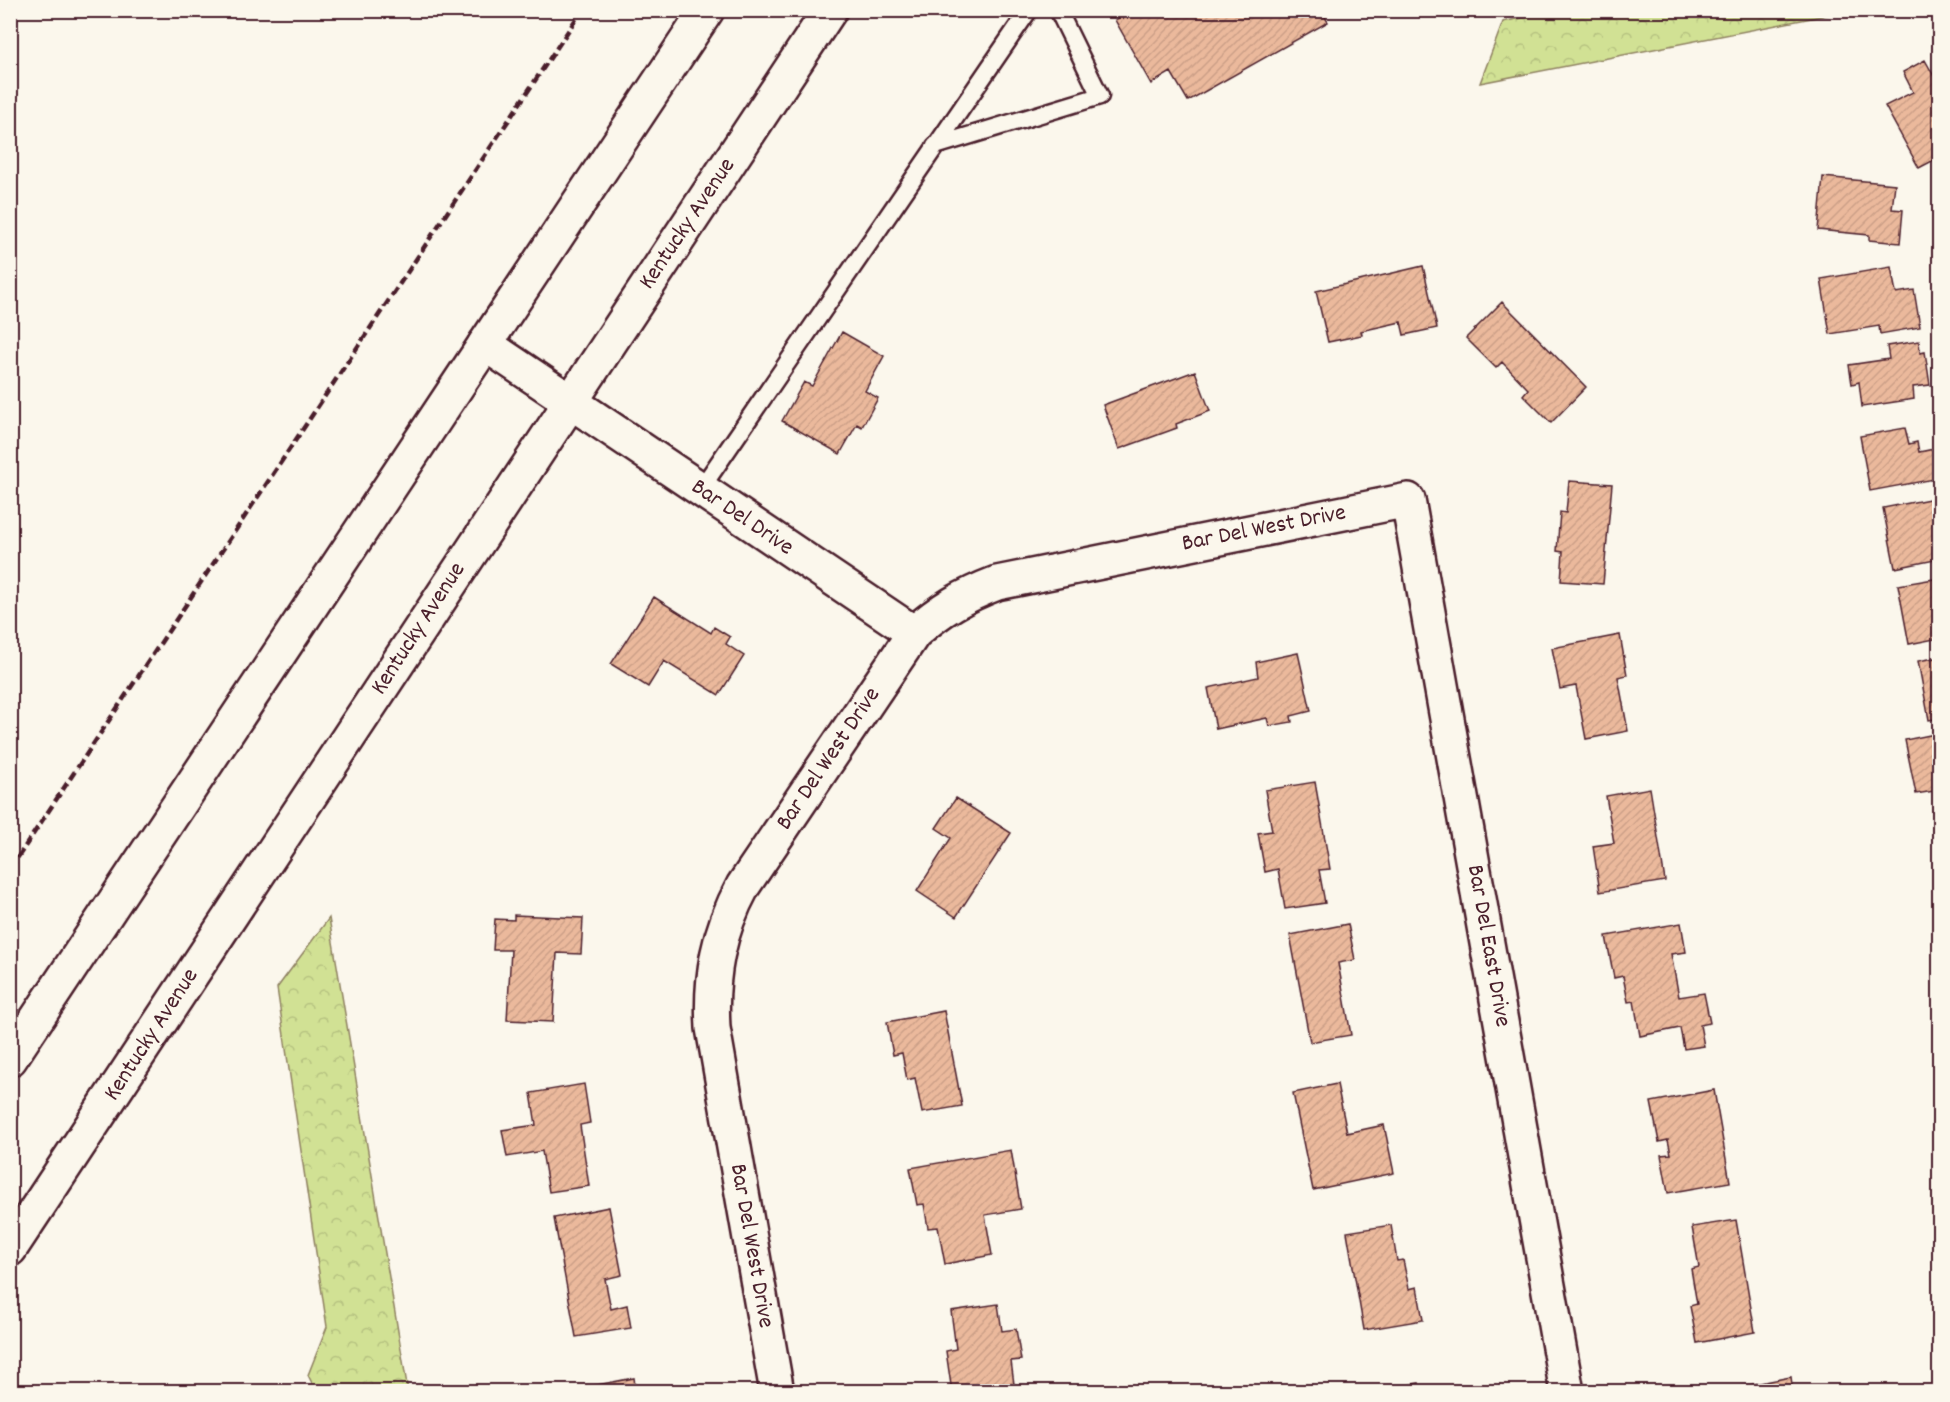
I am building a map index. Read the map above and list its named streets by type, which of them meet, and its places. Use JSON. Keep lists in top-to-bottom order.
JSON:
{
  "streets": {
    "street": [
      "Kentucky Avenue",
      "Bar Del Drive",
      "Bar Del West Drive",
      "Bar Del East Drive"
    ]
  },
  "crossings": [
    ["Kentucky Avenue", "Bar Del Drive"],
    ["Bar Del Drive", "Bar Del West Drive"],
    ["Bar Del West Drive", "Bar Del East Drive"]
  ]
}
